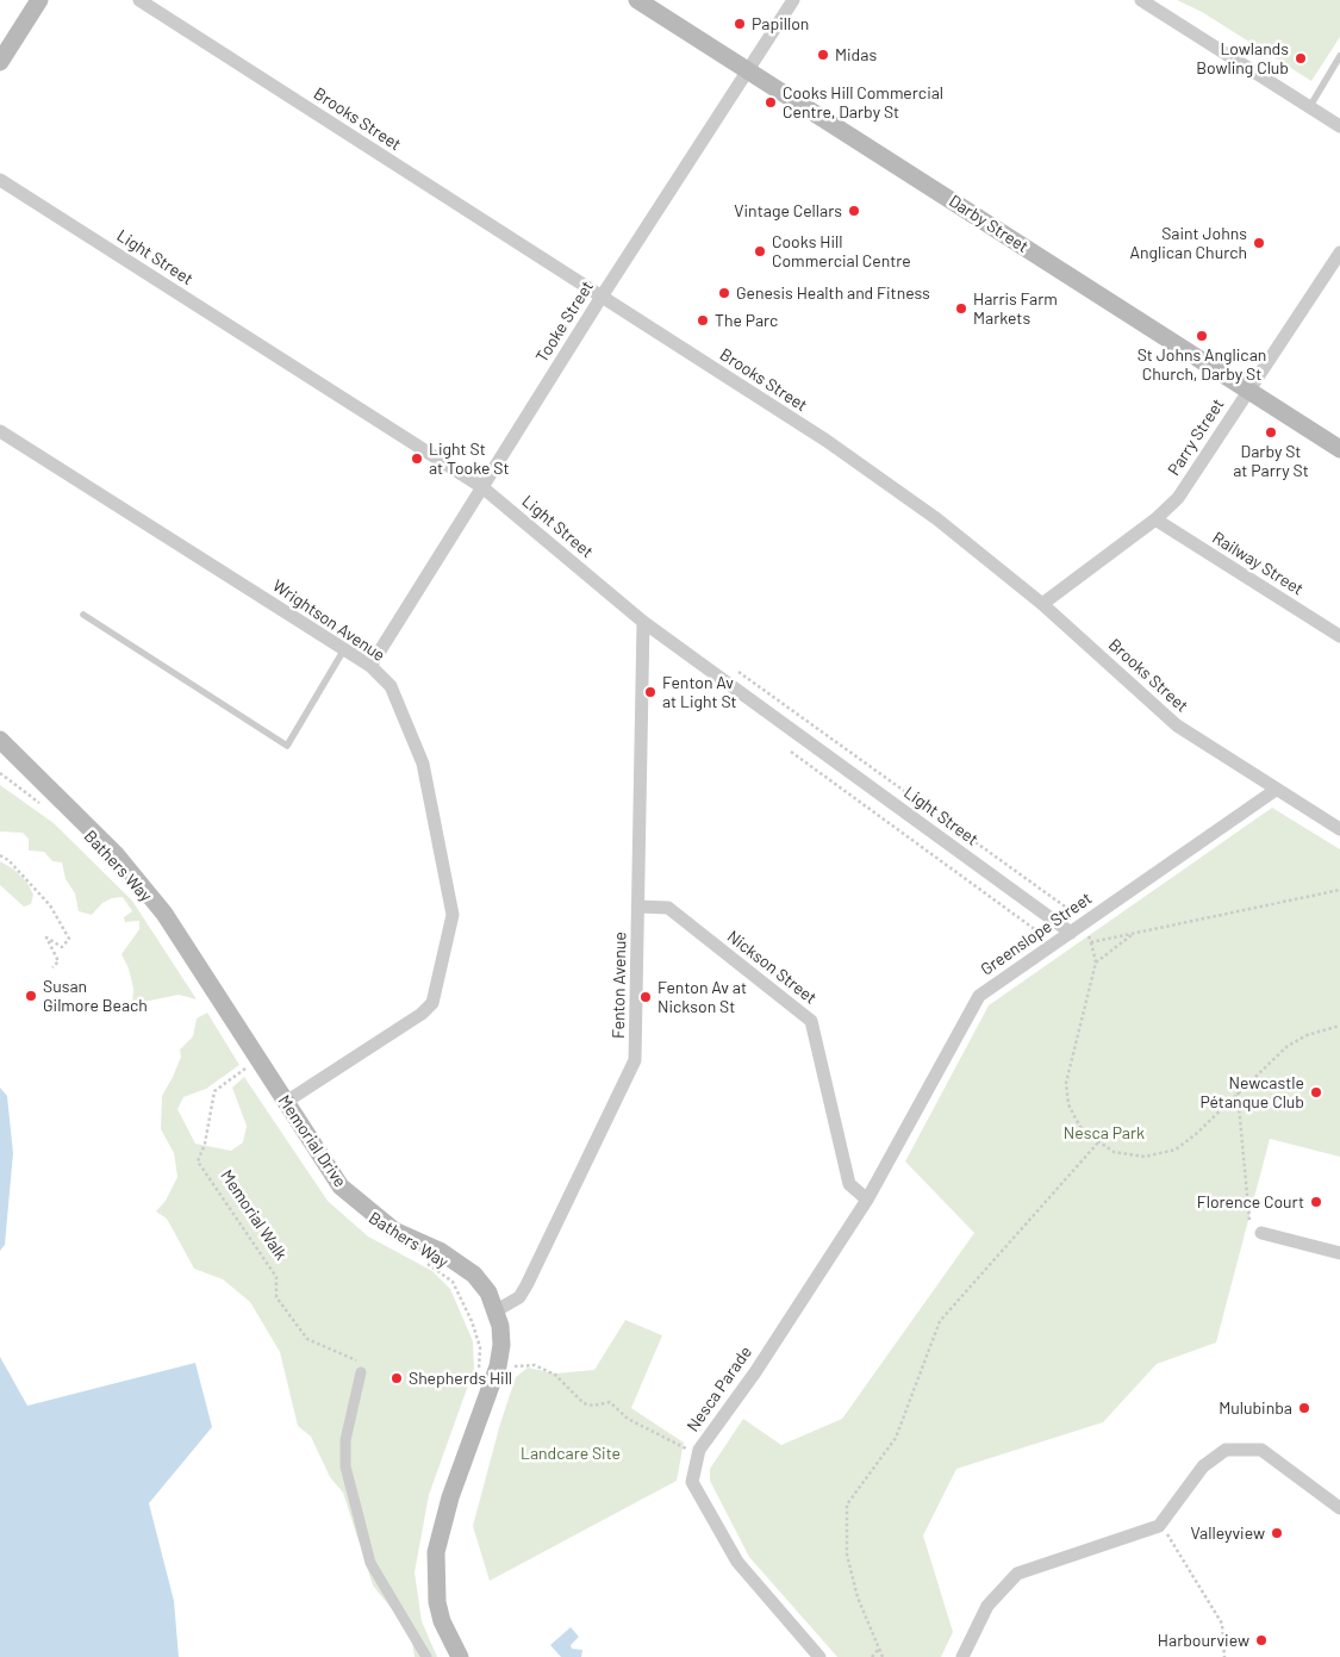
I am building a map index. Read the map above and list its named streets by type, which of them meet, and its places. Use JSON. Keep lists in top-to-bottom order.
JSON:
{
  "streets": {
    "main road": ["Darby Street", "Memorial Drive"],
    "street": [
      "Brooks Street",
      "Light Street",
      "Tooke Street",
      "Parry Street",
      "Railway Street",
      "Wrightson Avenue",
      "Greenslope Street",
      "Nickson Street",
      "Fenton Avenue",
      "Nesca Parade"
    ],
    "path": ["Bathers Way", "Memorial Walk"]
  },
  "crossings": [
    ["Brooks Street", "Tooke Street"],
    ["Brooks Street", "Parry Street"],
    ["Brooks Street", "Greenslope Street"],
    ["Darby Street", "Tooke Street"],
    ["Darby Street", "Parry Street"],
    ["Light Street", "Tooke Street"],
    ["Light Street", "Greenslope Street"],
    ["Light Street", "Fenton Avenue"],
    ["Tooke Street", "Wrightson Avenue"],
    ["Parry Street", "Railway Street"],
    ["Wrightson Avenue", "Memorial Drive"],
    ["Greenslope Street", "Nickson Street"],
    ["Greenslope Street", "Nesca Parade"],
    ["Nickson Street", "Fenton Avenue"],
    ["Nickson Street", "Nesca Parade"],
    ["Fenton Avenue", "Memorial Drive"]
  ],
  "parks": ["Nesca Park", "Landcare Site"],
  "places": [
    "Papillon",
    "Midas",
    "Lowlands Bowling Club",
    "Cooks Hill Commercial Centre, Darby St",
    "Vintage Cellars",
    "Saint Johns Anglican Church",
    "Cooks Hill Commercial Centre",
    "Genesis Health and Fitness",
    "Harris Farm Markets",
    "The Parc",
    "St Johns Anglican Church, Darby St",
    "Darby St at Parry St",
    "Light St at Tooke St",
    "Fenton Av at Light St",
    "Susan Gilmore Beach",
    "Fenton Av at Nickson St",
    "Newcastle Pétanque Club",
    "Florence Court",
    "Shepherds Hill",
    "Mulubinba",
    "Valleyview",
    "Harbourview"
  ]
}
